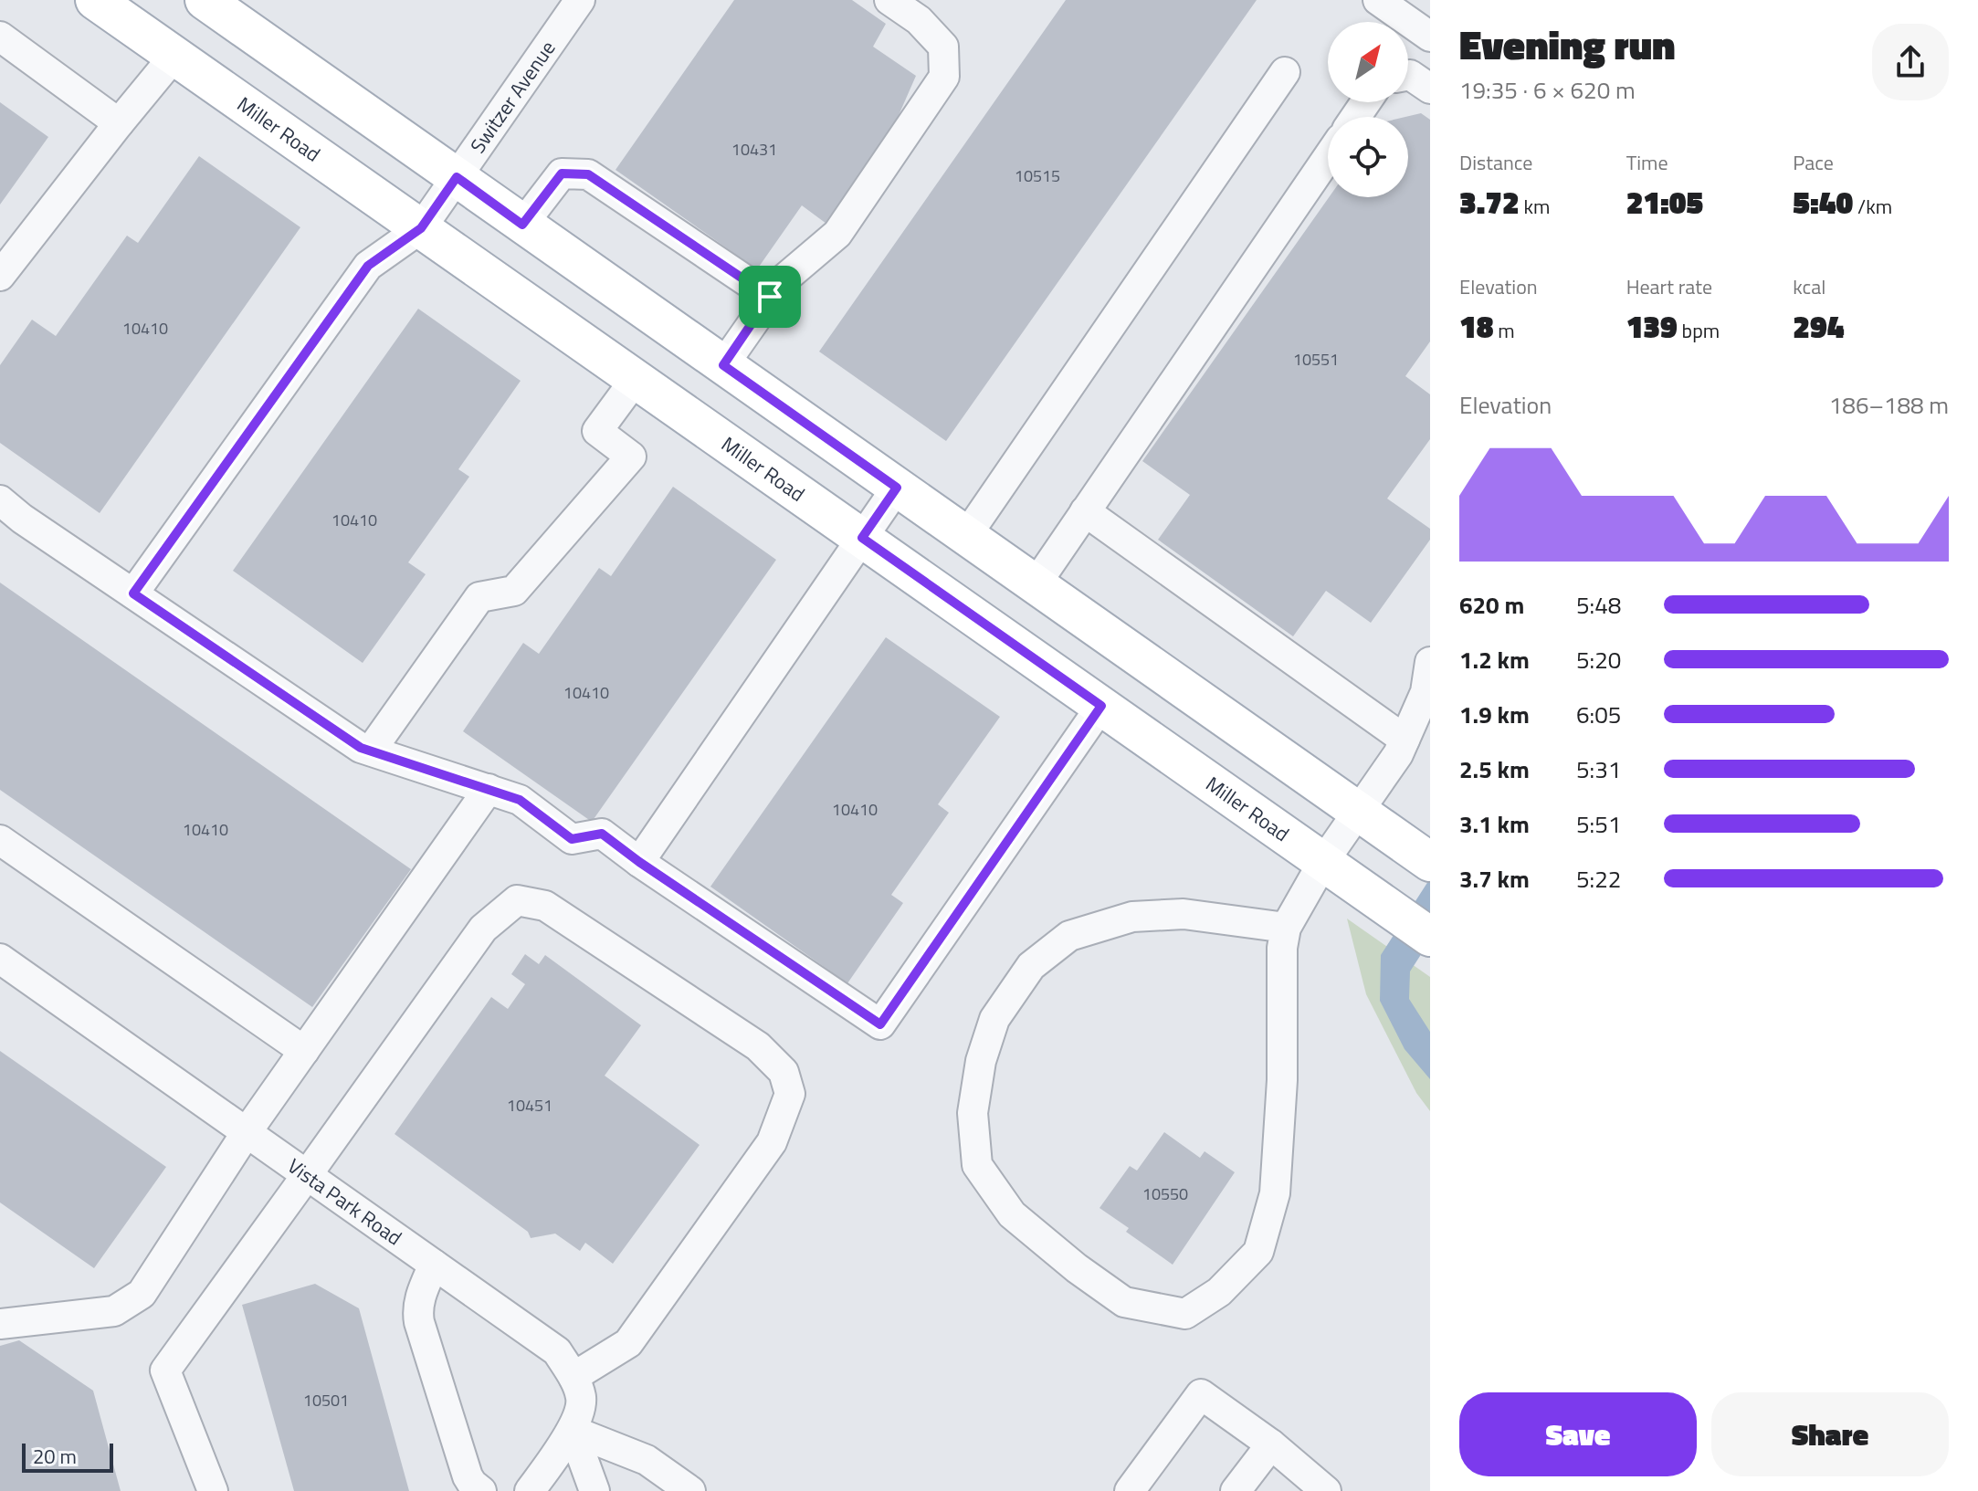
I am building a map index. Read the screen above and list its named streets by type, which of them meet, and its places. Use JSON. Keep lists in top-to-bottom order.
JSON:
{
  "streets": {
    "main road": ["Miller Road"],
    "street": ["Switzer Avenue", "Vista Park Road"]
  },
  "crossings": [
    ["Switzer Avenue", "Miller Road"]
  ],
  "house_numbers": [
    "10431",
    "10515",
    "10410",
    "10551",
    "10410",
    "10410",
    "10410",
    "10410",
    "10451",
    "10550",
    "10501"
  ],
  "scale_bar": "20 m",
  "north": "top right",
  "page": {
    "heading": ["Evening run", "19:35 · 6 × 620 m"],
    "stats": [
      ["Distance", "3.72 km"],
      ["Time", "21:05"],
      ["Pace", "5:40 /km"],
      ["Elevation", "18 m"],
      ["Heart rate", "139 bpm"],
      ["kcal", "294"]
    ],
    "chart": ["Elevation", "186–188 m"],
    "list": [
      {
        "name": "620 m",
        "note": "5:48"
      },
      {
        "name": "1.2 km",
        "note": "5:20"
      },
      {
        "name": "1.9 km",
        "note": "6:05"
      },
      {
        "name": "2.5 km",
        "note": "5:31"
      },
      {
        "name": "3.1 km",
        "note": "5:51"
      },
      {
        "name": "3.7 km",
        "note": "5:22"
      }
    ],
    "buttons": ["Save", "Share"],
    "scale": "20 m"
  }
}
